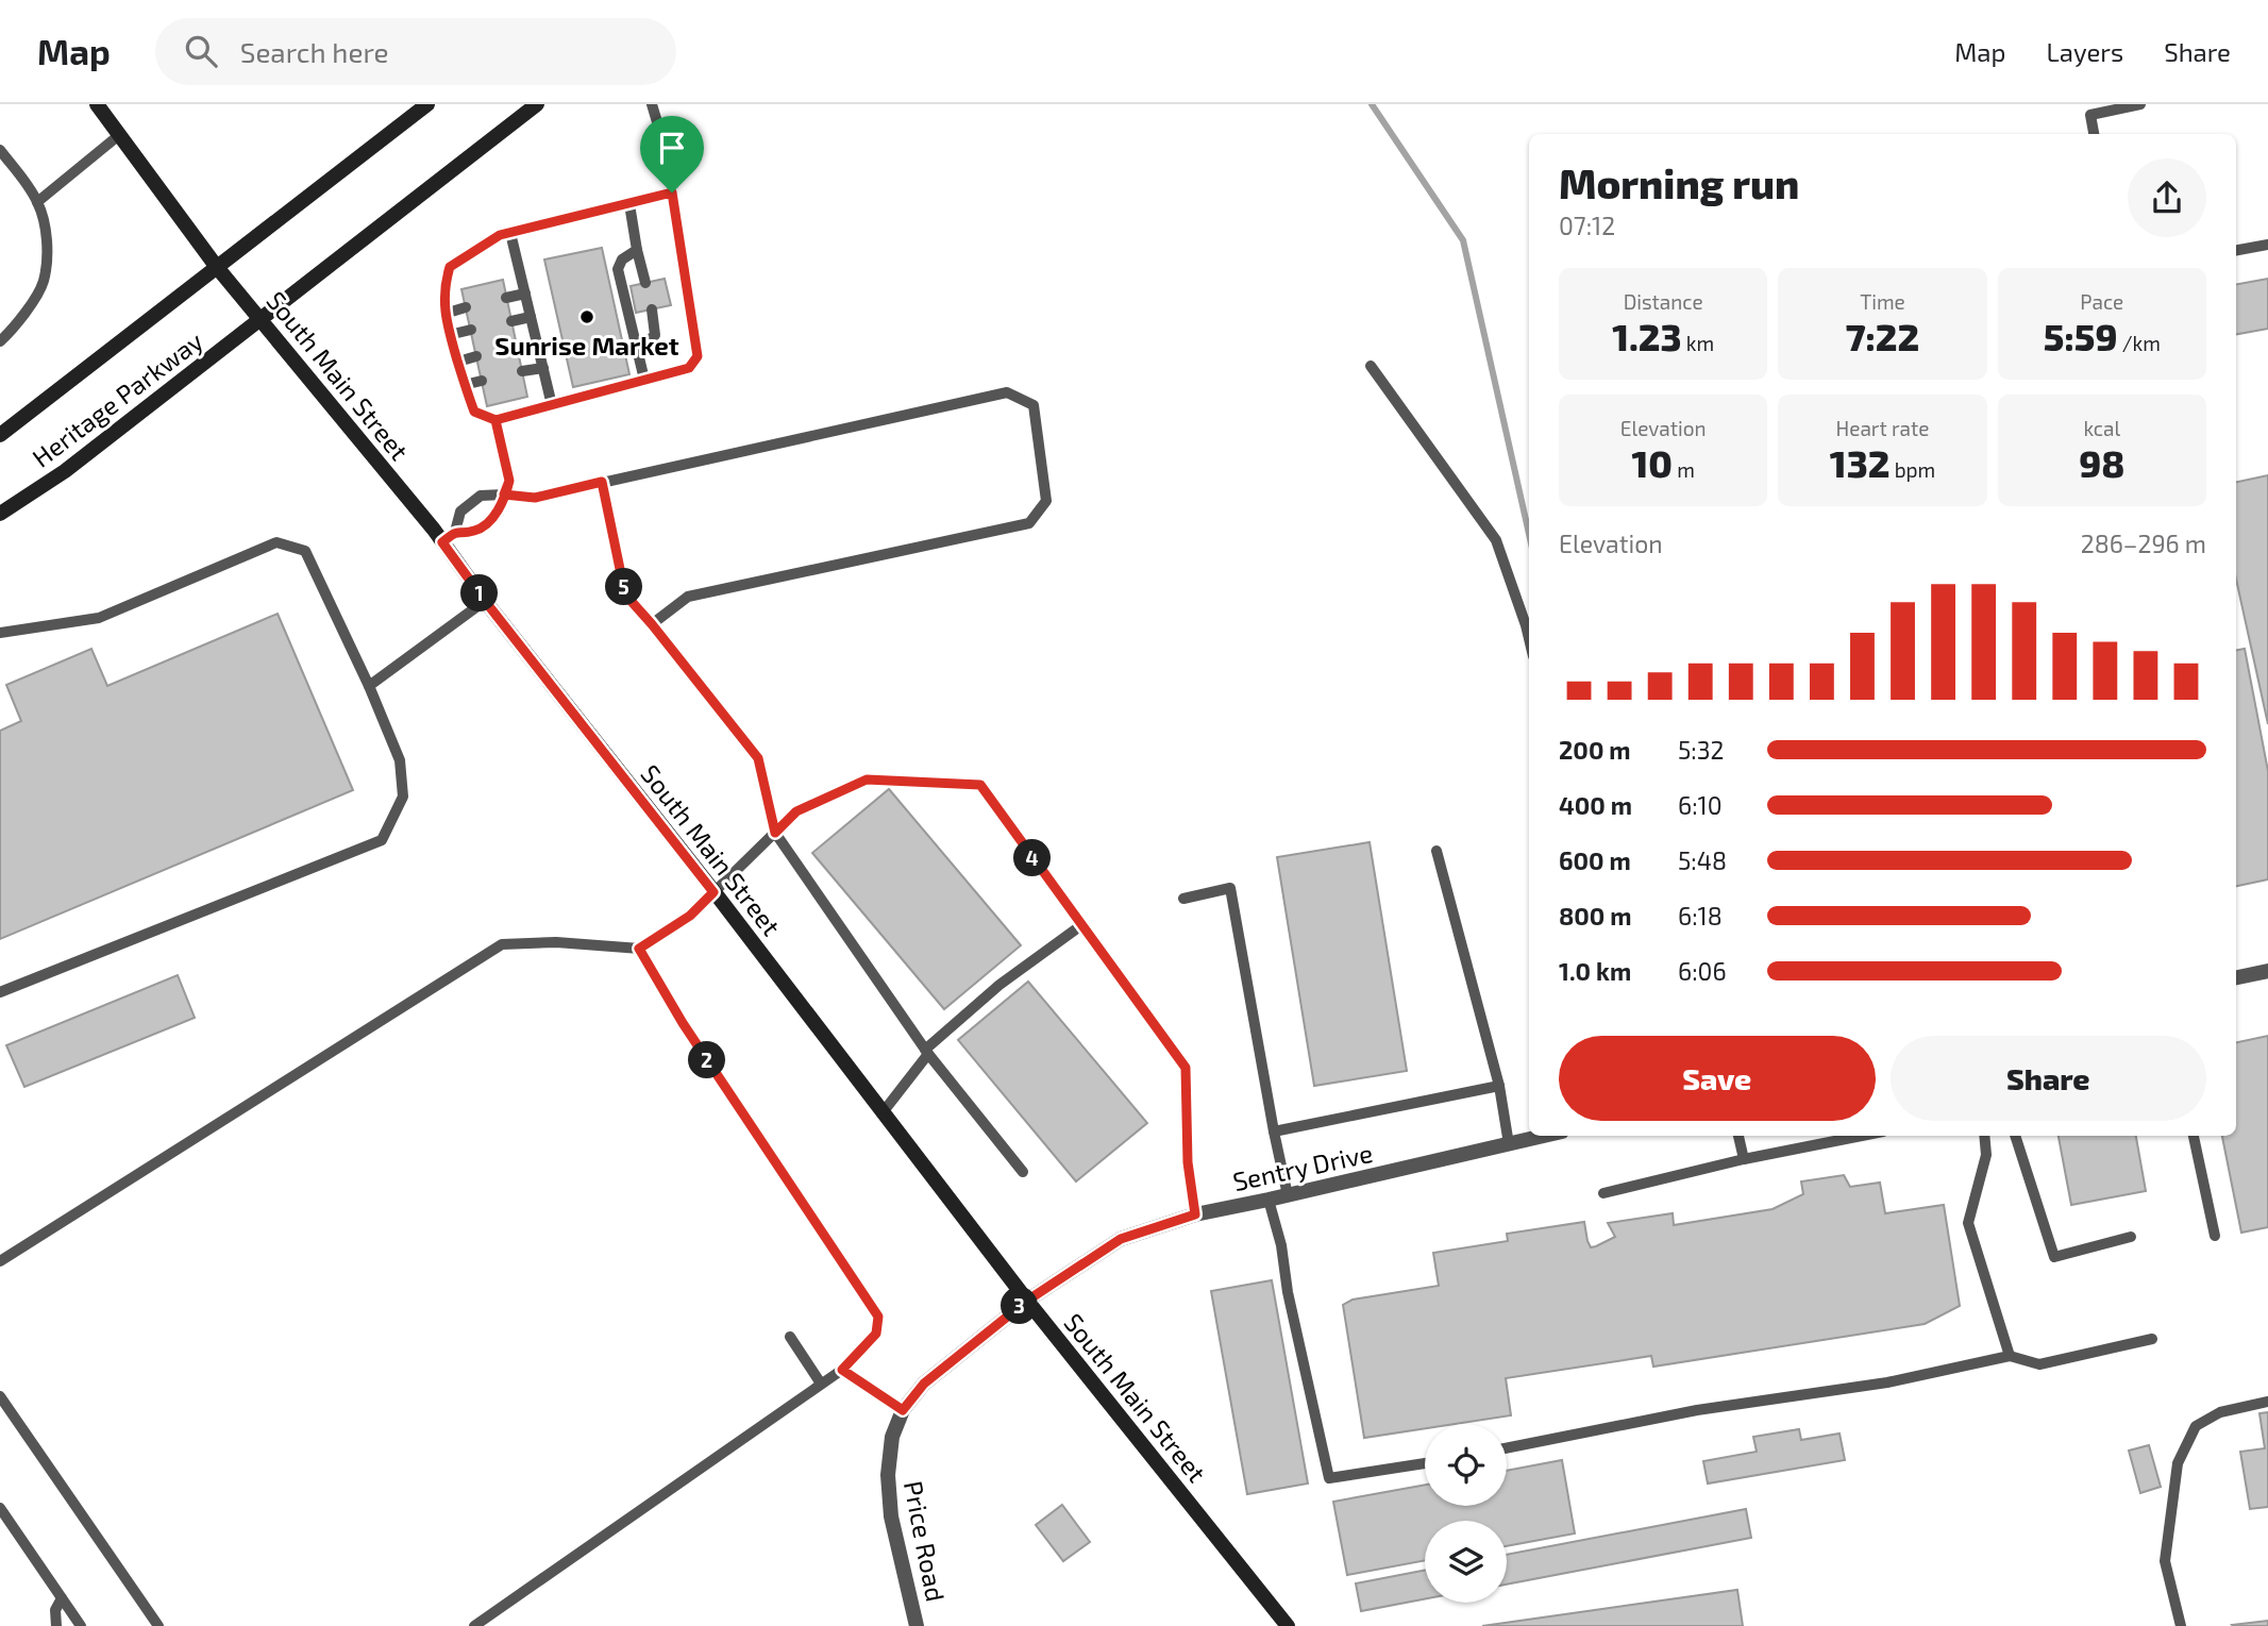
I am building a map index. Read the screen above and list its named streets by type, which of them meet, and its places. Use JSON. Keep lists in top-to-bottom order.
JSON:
{
  "streets": {
    "main road": ["South Main Street", "Heritage Parkway"],
    "street": ["Sentry Drive", "Price Road"]
  },
  "crossings": [
    ["South Main Street", "Heritage Parkway"],
    ["South Main Street", "Sentry Drive"],
    ["South Main Street", "Price Road"],
    ["Sentry Drive", "Price Road"]
  ],
  "places": ["Sunrise Market"],
  "page": {
    "header": "Map",
    "search": "Search here",
    "nav": ["Map", "Layers", "Share"],
    "heading": ["Morning run", "07:12"],
    "stats": [
      ["Distance", "1.23 km"],
      ["Time", "7:22"],
      ["Pace", "5:59 /km"],
      ["Elevation", "10 m"],
      ["Heart rate", "132 bpm"],
      ["kcal", "98"]
    ],
    "chart": ["Elevation", "286–296 m"],
    "pins": [
      "5",
      "1",
      "4",
      "2",
      "3"
    ],
    "list": [
      {
        "name": "200 m",
        "note": "5:32"
      },
      {
        "name": "400 m",
        "note": "6:10"
      },
      {
        "name": "600 m",
        "note": "5:48"
      },
      {
        "name": "800 m",
        "note": "6:18"
      },
      {
        "name": "1.0 km",
        "note": "6:06"
      }
    ],
    "buttons": ["Save", "Share"]
  }
}
